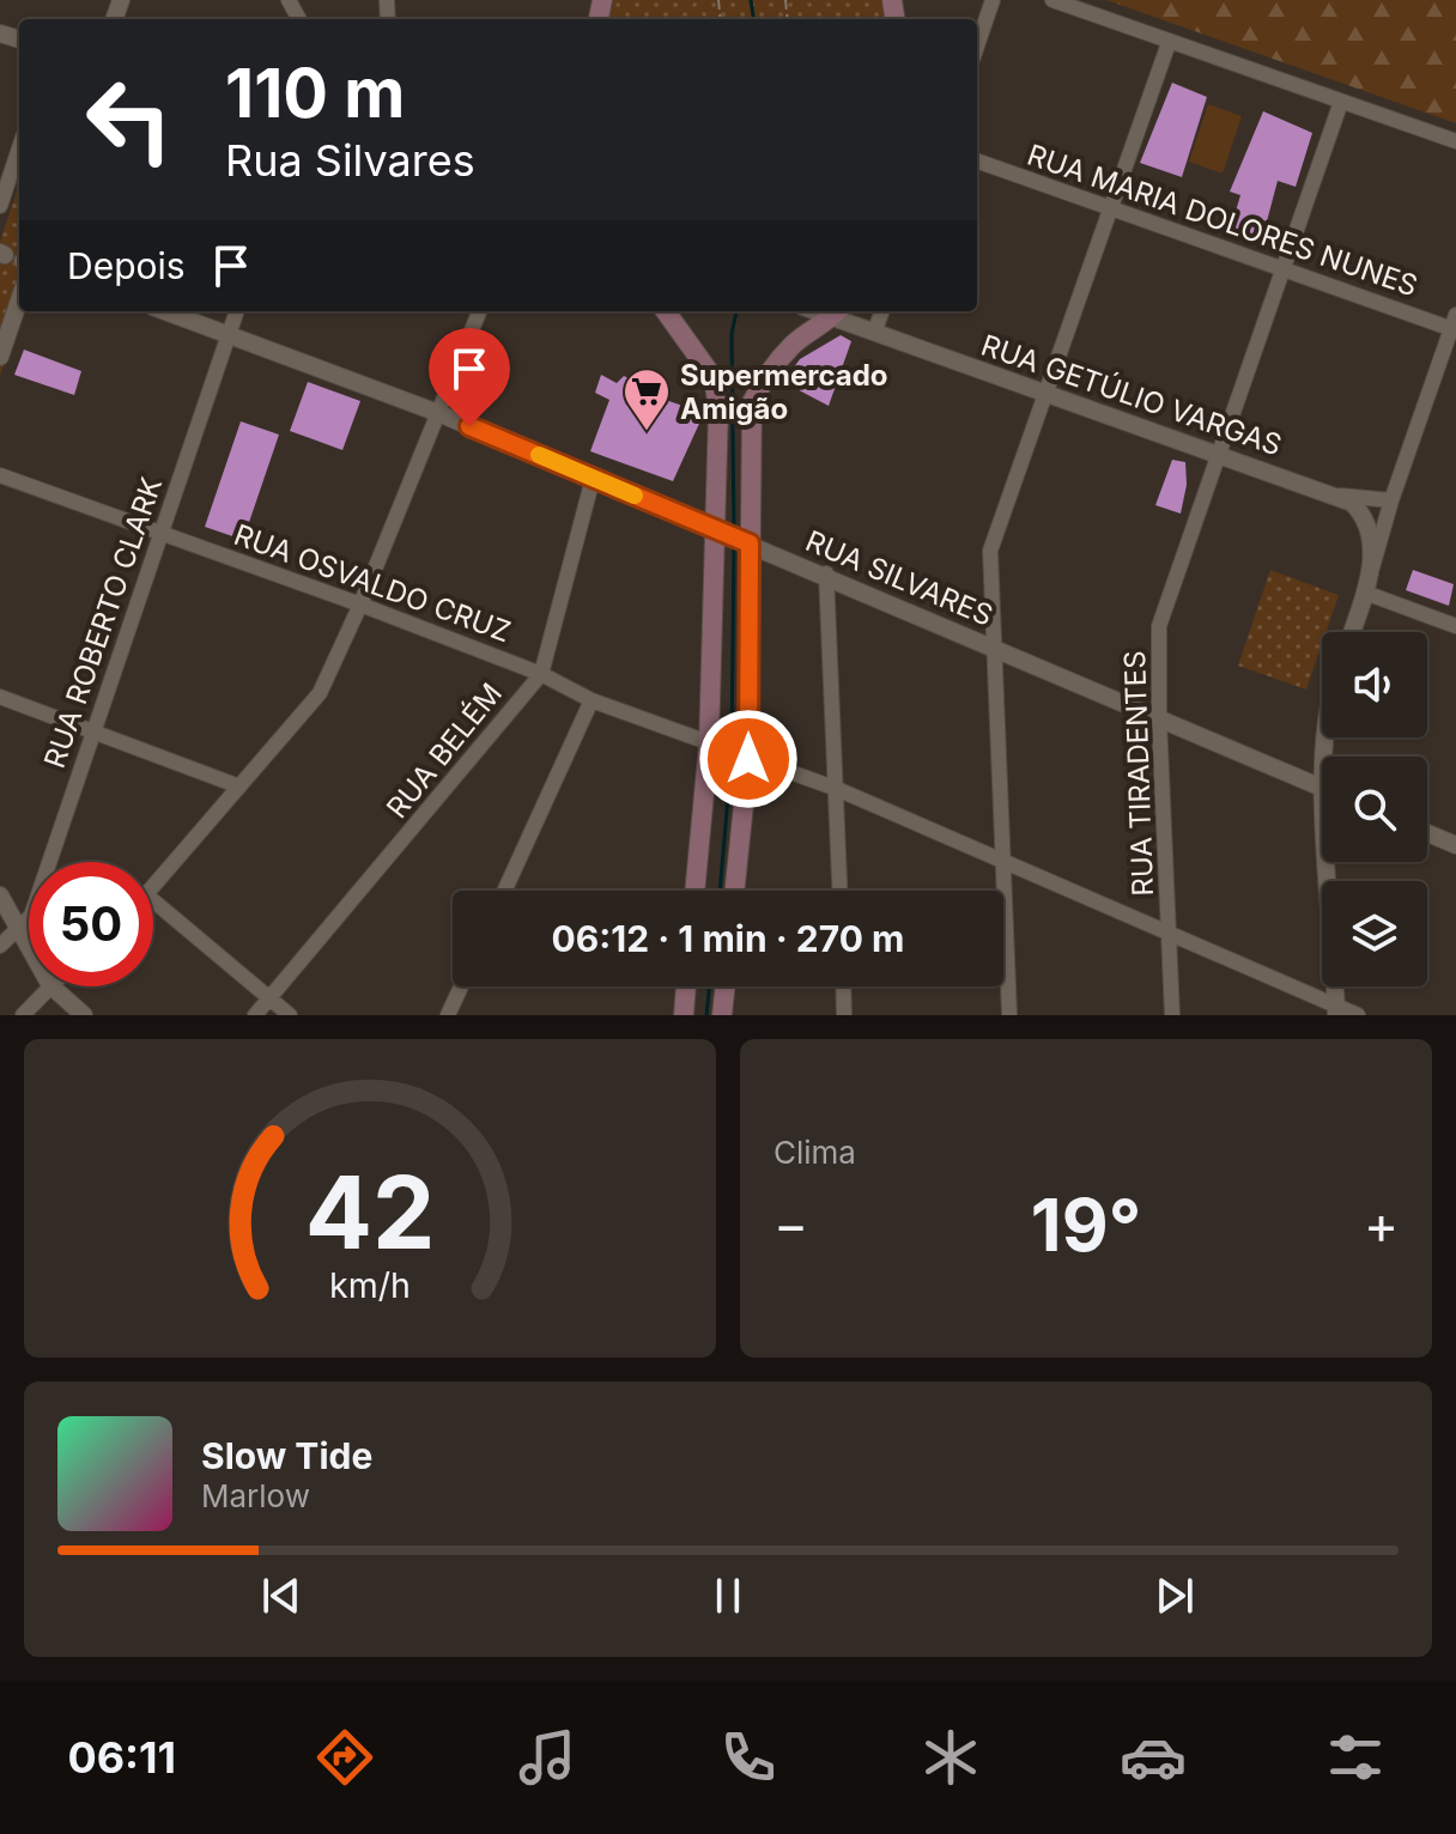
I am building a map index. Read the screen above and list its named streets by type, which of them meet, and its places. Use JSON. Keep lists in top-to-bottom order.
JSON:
{
  "streets": {
    "street": [
      "RUA MARIA DOLORES NUNES",
      "RUA GETÚLIO VARGAS",
      "RUA SILVARES",
      "RUA OSVALDO CRUZ",
      "RUA ROBERTO CLARK",
      "RUA BELÉM",
      "RUA TIRADENTES"
    ]
  },
  "crossings": [
    ["RUA MARIA DOLORES NUNES", "RUA TIRADENTES"],
    ["RUA GETÚLIO VARGAS", "RUA TIRADENTES"],
    ["RUA SILVARES", "RUA ROBERTO CLARK"],
    ["RUA SILVARES", "RUA BELÉM"],
    ["RUA SILVARES", "RUA TIRADENTES"],
    ["RUA OSVALDO CRUZ", "RUA ROBERTO CLARK"],
    ["RUA OSVALDO CRUZ", "RUA BELÉM"],
    ["RUA OSVALDO CRUZ", "RUA TIRADENTES"]
  ],
  "places": {
    "supermarket": ["Supermercado Amigão"]
  },
  "page": {
    "turn": ["110 m", "Rua Silvares"],
    "then": "Depois",
    "limit": "50",
    "trip": "06:12 · 1 min · 270 m",
    "tile": "Clima",
    "heat": ["−", "19°", "+"],
    "song": ["Slow Tide", "Marlow"],
    "tabs": "06:11",
    "gauge": ["42", "km/h"]
  }
}
